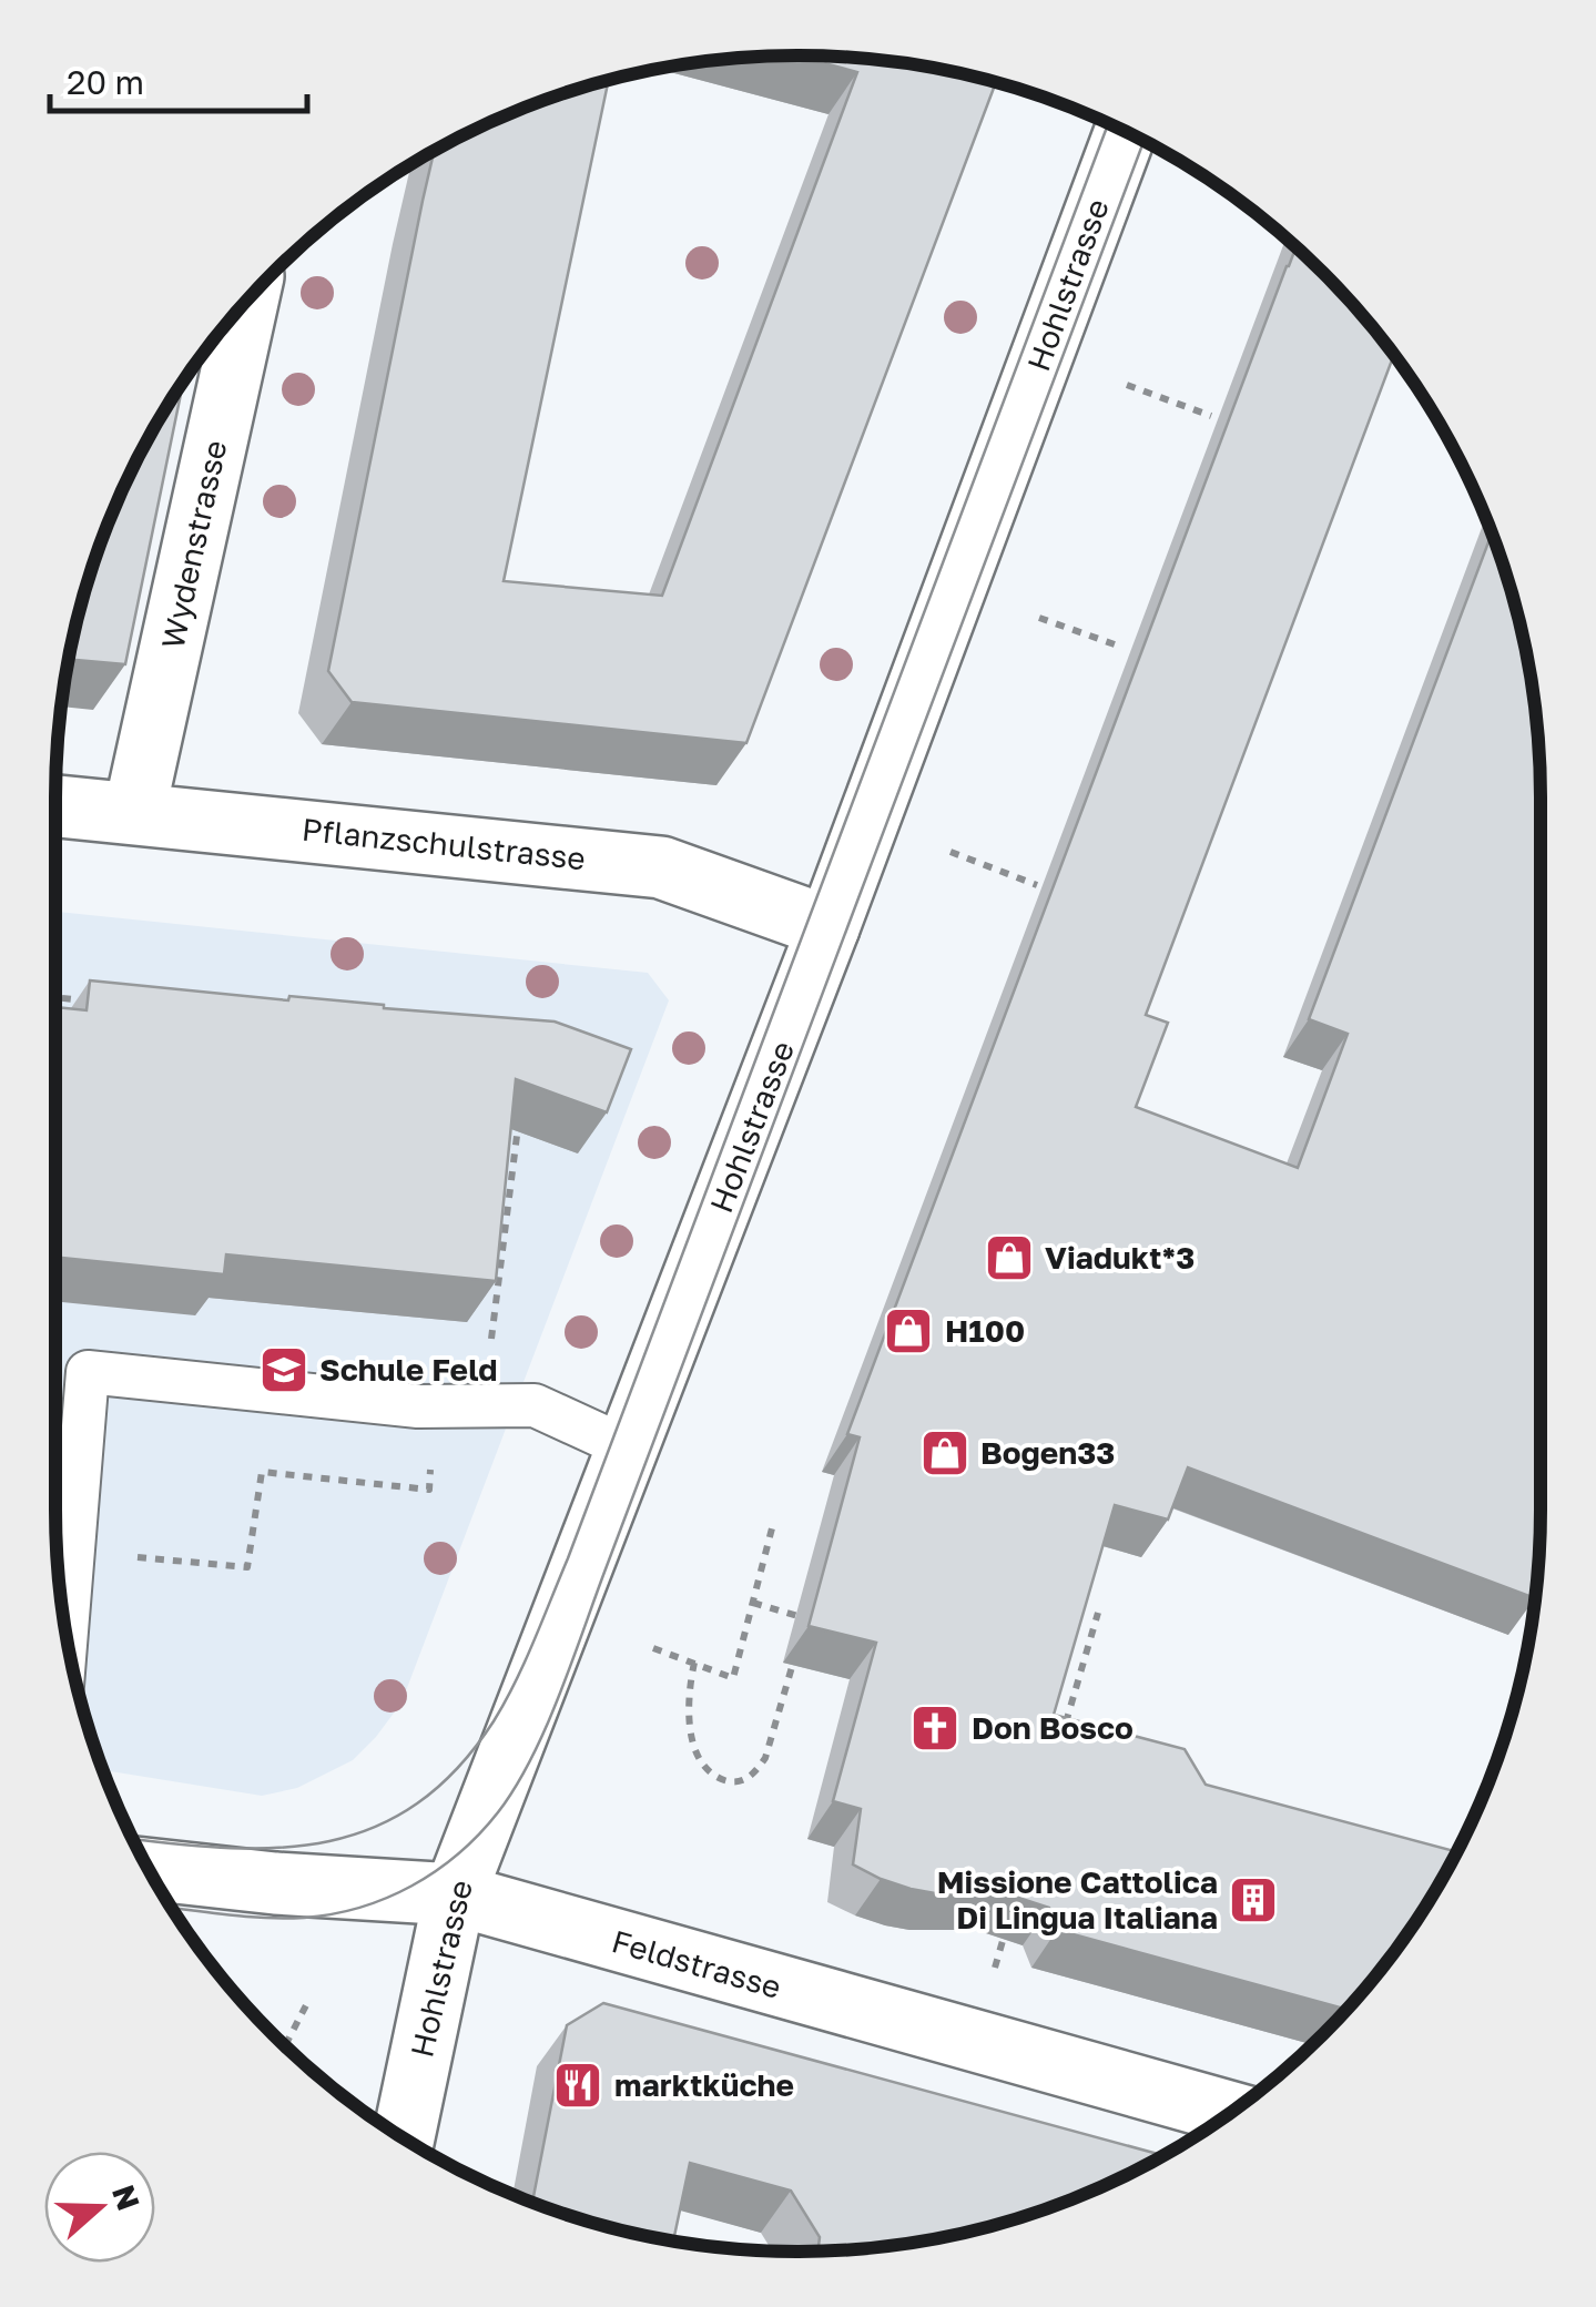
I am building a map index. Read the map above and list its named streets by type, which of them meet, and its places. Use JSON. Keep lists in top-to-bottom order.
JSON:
{
  "streets": {
    "street": [
      "Hohlstrasse",
      "Wydenstrasse",
      "Pflanzschulstrasse",
      "Feldstrasse"
    ]
  },
  "crossings": [
    ["Hohlstrasse", "Pflanzschulstrasse"],
    ["Hohlstrasse", "Feldstrasse"],
    ["Wydenstrasse", "Pflanzschulstrasse"]
  ],
  "places": {
    "shop": ["Viadukt*3", "H100", "Bogen33"],
    "school or university": ["Schule Feld"],
    "church": ["Don Bosco"],
    "building": ["Missione Cattolica Di Lingua Italiana"],
    "restaurant": ["marktküche"]
  },
  "scale_bar": "20 m",
  "north": "right"
}
